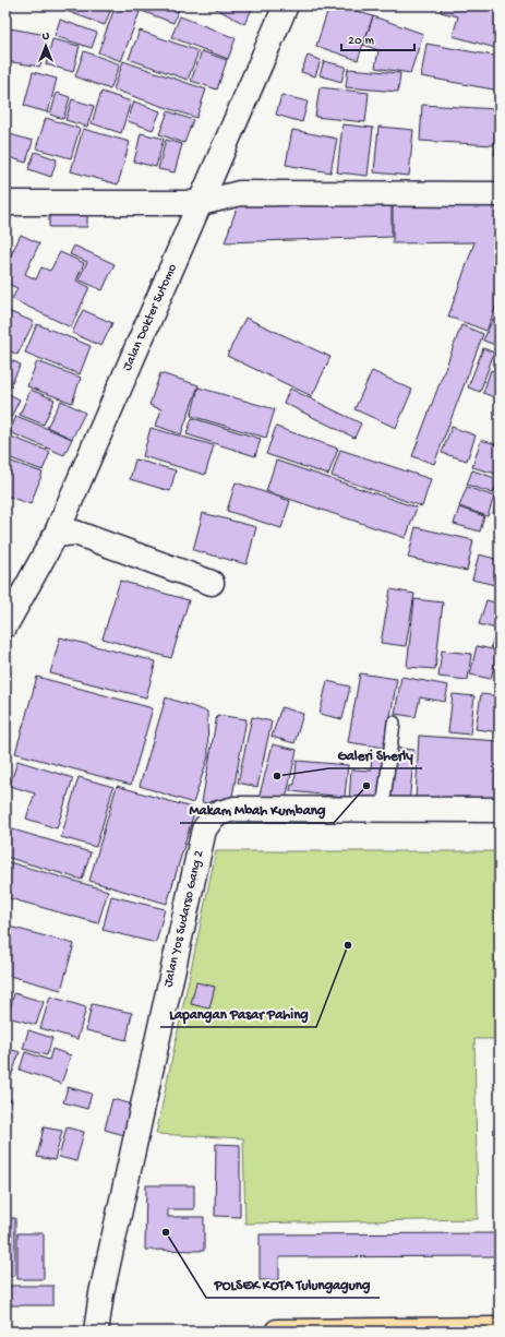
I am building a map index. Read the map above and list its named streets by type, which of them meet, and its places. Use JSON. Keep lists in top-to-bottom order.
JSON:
{
  "streets": {
    "street": ["Jalan Dokter Sutomo", "Jalan Yos Sudarso Gang 2"]
  },
  "places": [
    "Galeri Sherly",
    "Makam Mbah Kumbang",
    "Lapangan Pasar Pahing",
    "POLSEK KOTA Tulungagung"
  ],
  "scale_bar": "20 m",
  "north": "top"
}
